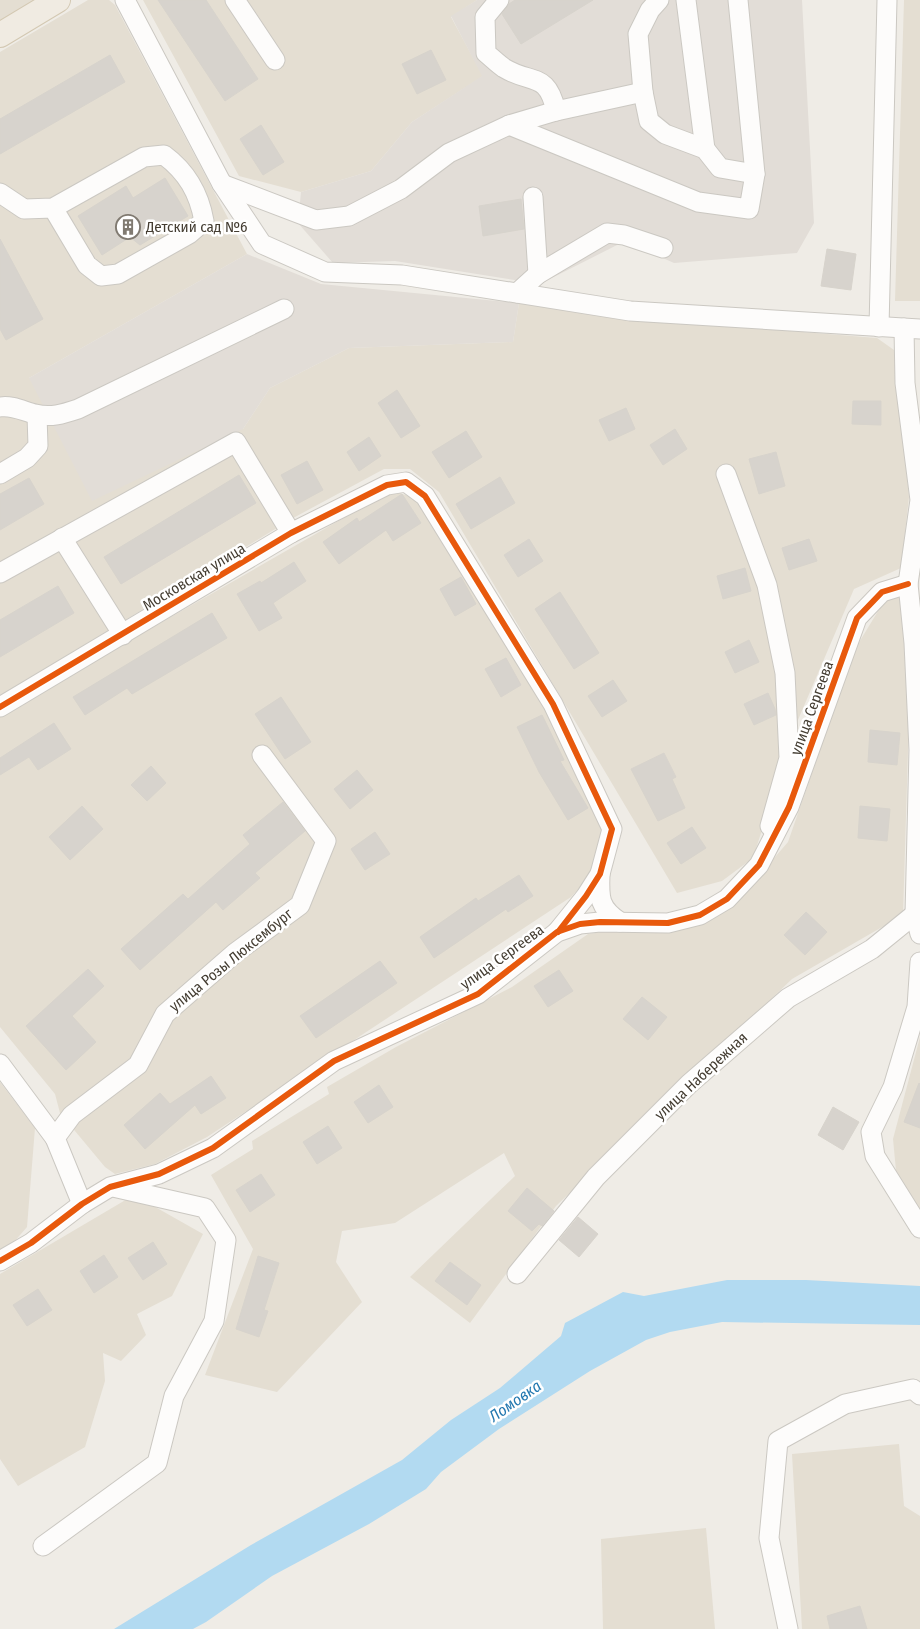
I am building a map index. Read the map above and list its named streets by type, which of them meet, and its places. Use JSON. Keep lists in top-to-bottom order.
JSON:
{
  "streets": {
    "street": [
      "Московская улица",
      "улица Сергеева",
      "улица Розы Люксембург",
      "улица Набережная"
    ]
  },
  "water": ["Ломовка"],
  "places": {
    "building": ["Детский сад №6"]
  }
}
